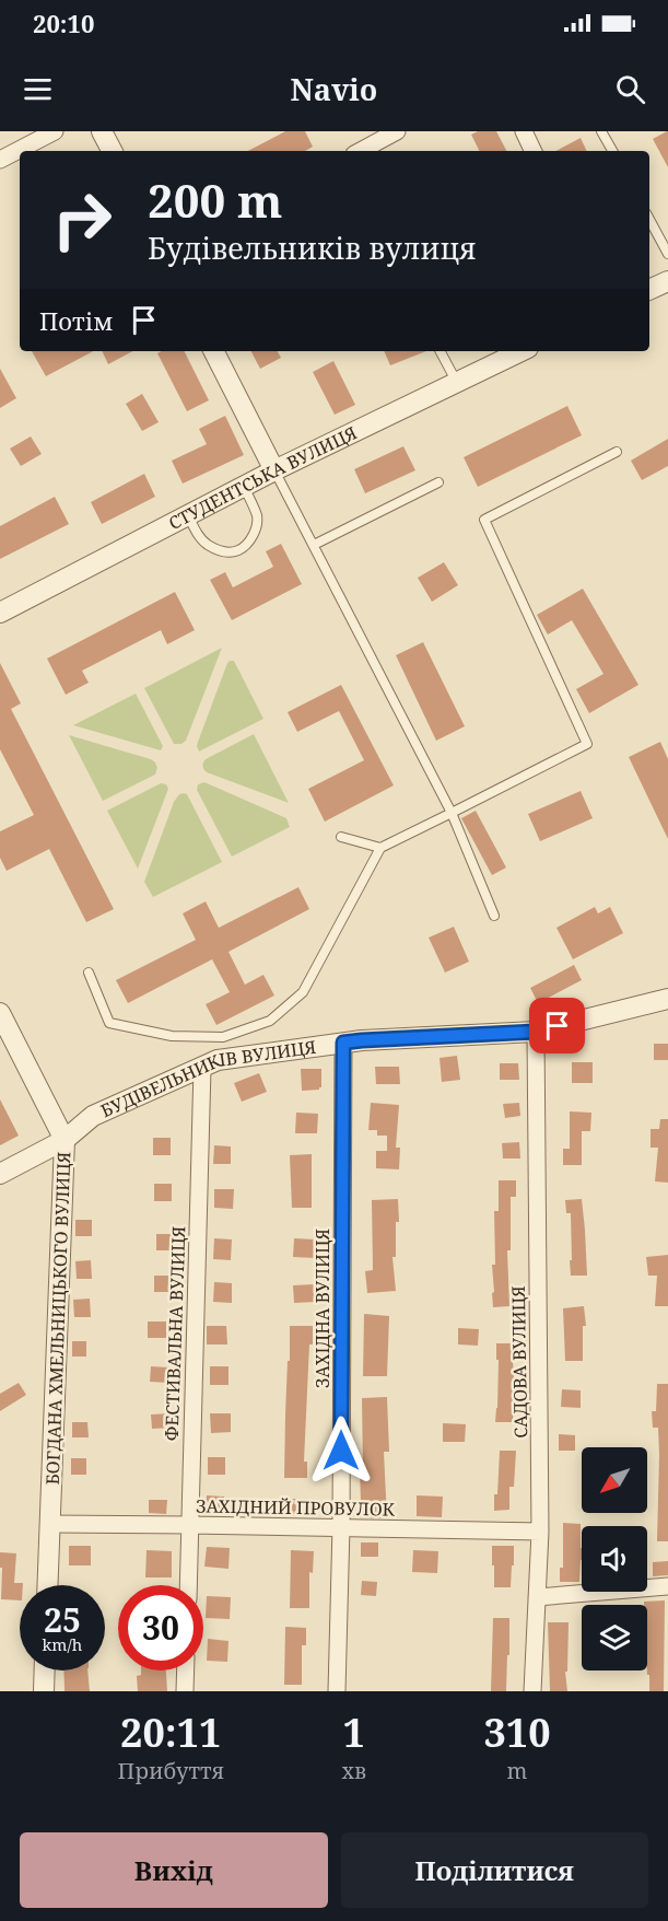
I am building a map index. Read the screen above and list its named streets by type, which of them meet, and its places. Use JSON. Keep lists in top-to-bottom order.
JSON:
{
  "streets": {
    "street": [
      "СТУДЕНТСЬКА ВУЛИЦЯ",
      "БУДІВЕЛЬНИКІВ ВУЛИЦЯ",
      "ЗАХІДНА ВУЛИЦЯ",
      "БОГДАНА ХМЕЛЬНИЦЬКОГО ВУЛИЦЯ",
      "ФЕСТИВАЛЬНА ВУЛИЦЯ",
      "САДОВА ВУЛИЦЯ",
      "ЗАХІДНИЙ ПРОВУЛОК"
    ]
  },
  "crossings": [
    ["БУДІВЕЛЬНИКІВ ВУЛИЦЯ", "ЗАХІДНА ВУЛИЦЯ"],
    ["БУДІВЕЛЬНИКІВ ВУЛИЦЯ", "БОГДАНА ХМЕЛЬНИЦЬКОГО ВУЛИЦЯ"],
    ["БУДІВЕЛЬНИКІВ ВУЛИЦЯ", "ФЕСТИВАЛЬНА ВУЛИЦЯ"],
    ["БУДІВЕЛЬНИКІВ ВУЛИЦЯ", "САДОВА ВУЛИЦЯ"],
    ["ЗАХІДНА ВУЛИЦЯ", "ЗАХІДНИЙ ПРОВУЛОК"],
    ["БОГДАНА ХМЕЛЬНИЦЬКОГО ВУЛИЦЯ", "ЗАХІДНИЙ ПРОВУЛОК"],
    ["ФЕСТИВАЛЬНА ВУЛИЦЯ", "ЗАХІДНИЙ ПРОВУЛОК"],
    ["САДОВА ВУЛИЦЯ", "ЗАХІДНИЙ ПРОВУЛОК"]
  ],
  "north": "bottom left",
  "page": {
    "status": "20:10",
    "header": "Navio",
    "turn": ["200 m", "Будівельників вулиця"],
    "then": "Потім",
    "speed": "25 km/h",
    "limit": "30",
    "eta": [
      "20:11",
      "Прибуття",
      "1",
      "хв",
      "310",
      "m"
    ],
    "buttons": ["Вихід", "Поділитися"]
  }
}
